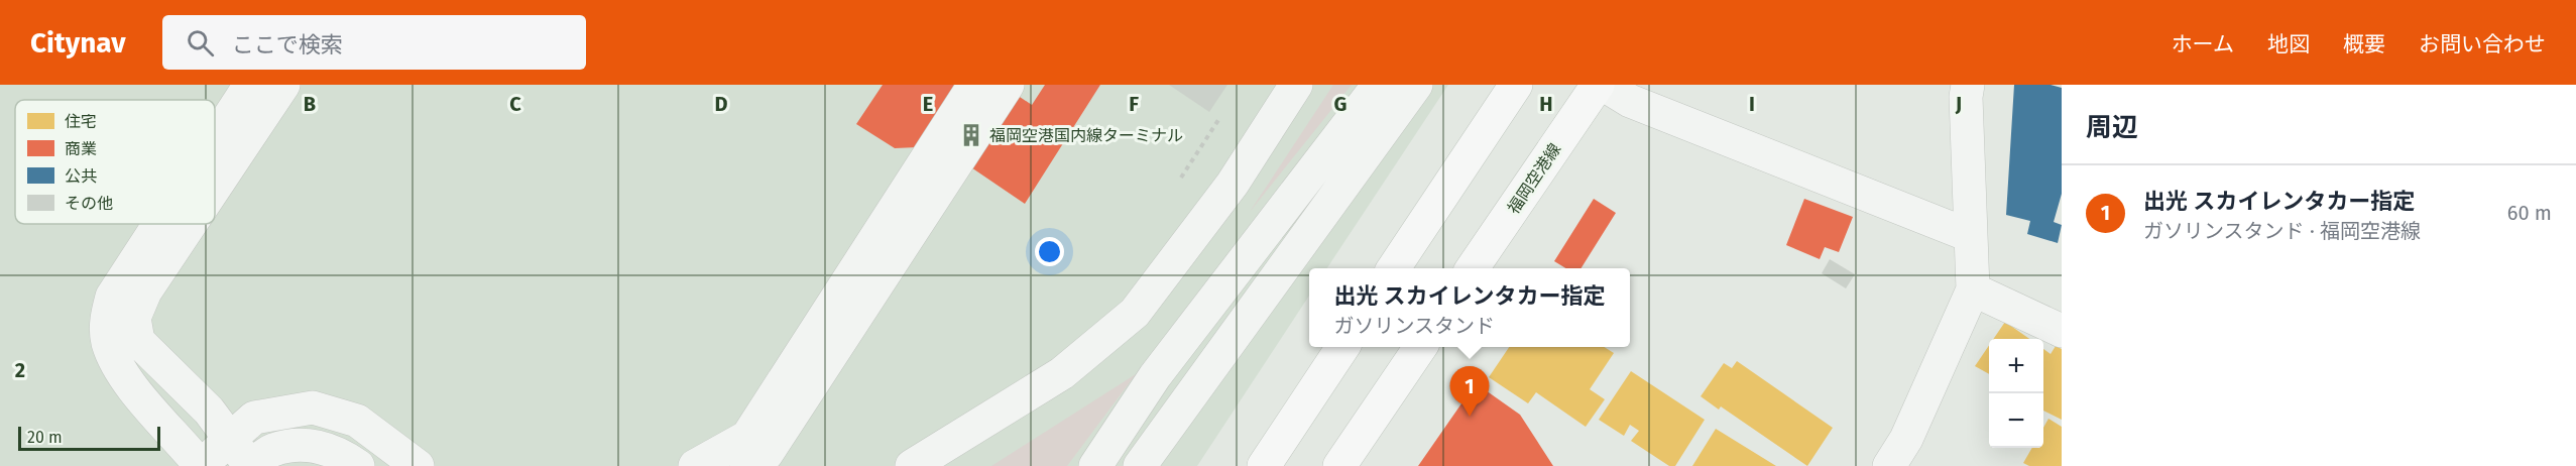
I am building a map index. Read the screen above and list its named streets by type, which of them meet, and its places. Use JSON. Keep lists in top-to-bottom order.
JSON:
{
  "streets": {
    "main road": ["福岡空港線"]
  },
  "places": {
    "building": ["福岡空港国内線ターミナル"]
  },
  "legend": [
    "住宅",
    "商業",
    "公共",
    "その他"
  ],
  "scale_bar": "20 m",
  "page": {
    "header": "Citynav",
    "search": "ここで検索",
    "nav": [
      "ホーム",
      "地図",
      "概要",
      "お問い合わせ"
    ],
    "heading": "周辺",
    "list": [
      {
        "mark": "1",
        "name": "出光 スカイレンタカー指定",
        "note": "ガソリンスタンド · 福岡空港線",
        "value": "60 m"
      }
    ],
    "popup": ["出光 スカイレンタカー指定", "ガソリンスタンド"],
    "map_buttons": ["+", "−"],
    "pins": "1",
    "scale": "20 m"
  },
  "grid": {
    "columns": [
      "B",
      "C",
      "D",
      "E",
      "F",
      "G",
      "H",
      "I",
      "J"
    ],
    "rows": ["2"]
  }
}
